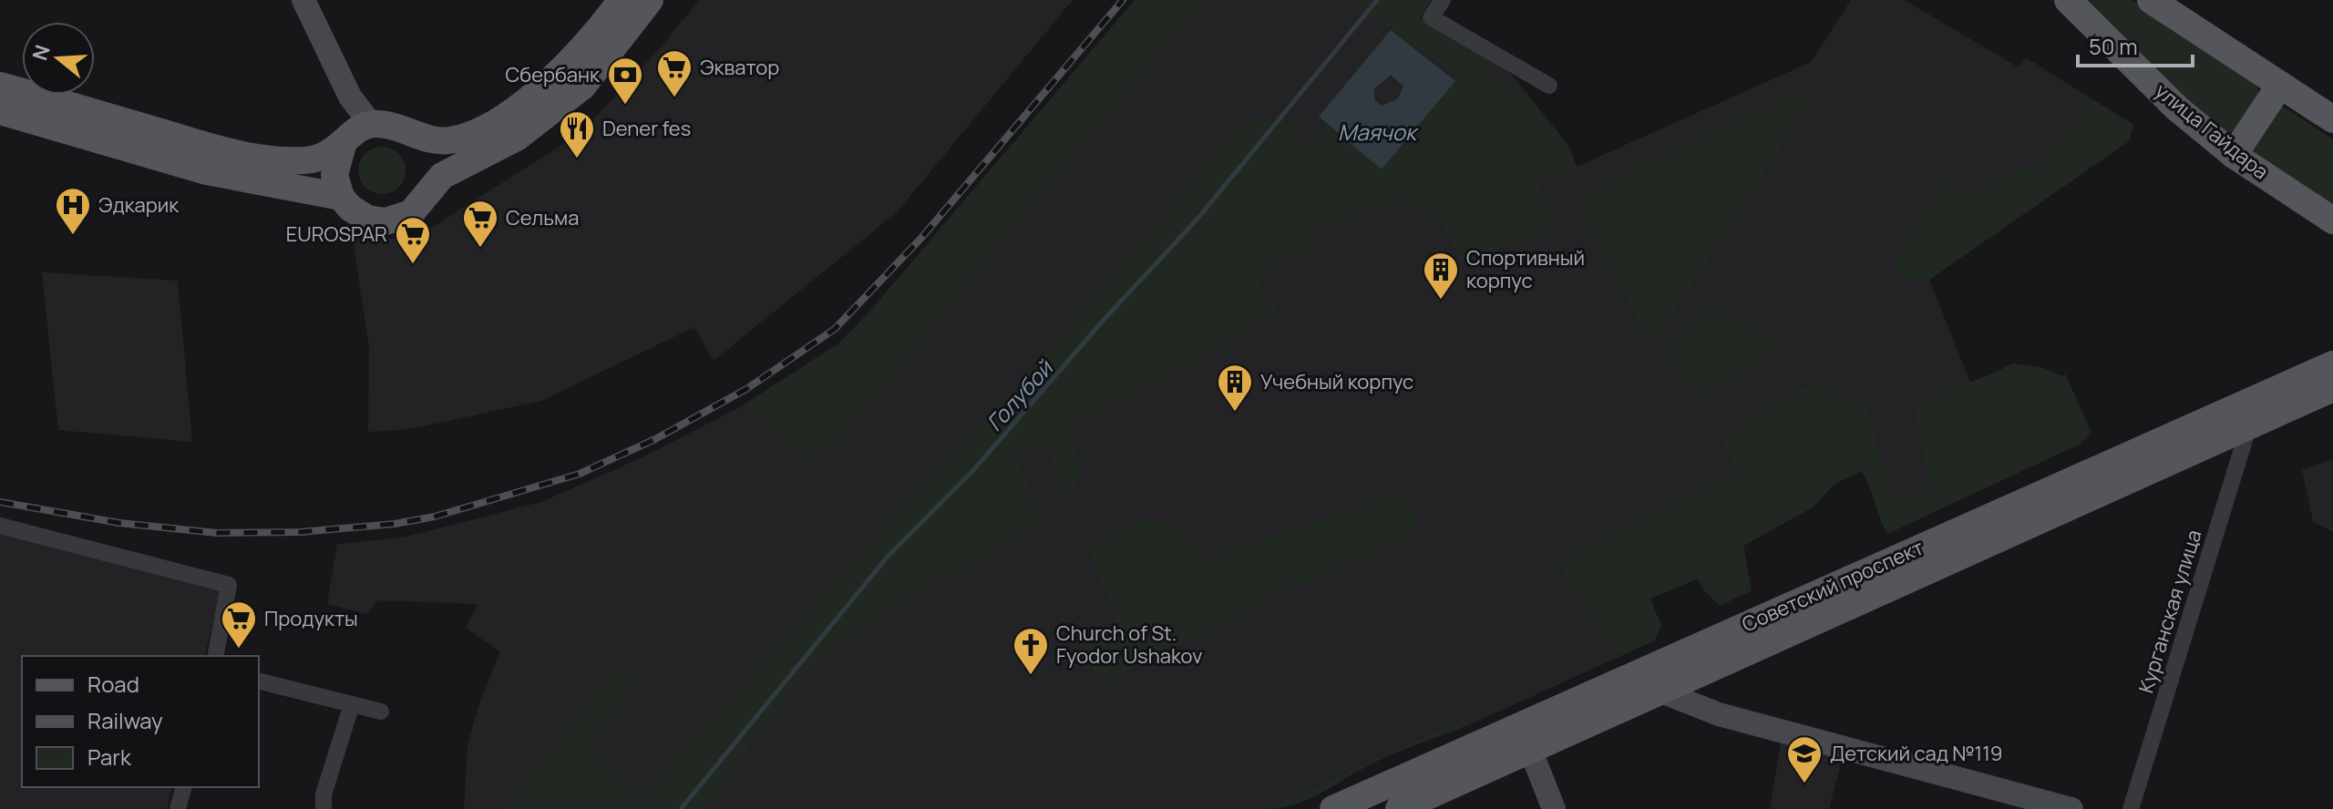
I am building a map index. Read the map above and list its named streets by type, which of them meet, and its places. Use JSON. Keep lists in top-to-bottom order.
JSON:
{
  "streets": {
    "main road": ["улица Гайдара", "Советский проспект"],
    "street": ["Курганская улица"]
  },
  "crossings": [
    ["Советский проспект", "Курганская улица"]
  ],
  "water": ["Маячок", "Голубой"],
  "places": {
    "supermarket": [
      "Экватор",
      "Сельма",
      "EUROSPAR",
      "Продукты"
    ],
    "bank": ["Сбербанк"],
    "restaurant": ["Dener fes"],
    "hospital": ["Эдкарик"],
    "building": ["Спортивный корпус", "Учебный корпус"],
    "church": ["Church of St. Fyodor Ushakov"],
    "school or university": ["Детский сад №119"]
  },
  "legend": ["Road", "Railway", "Park"],
  "scale_bar": "50 m",
  "north": "left"
}
